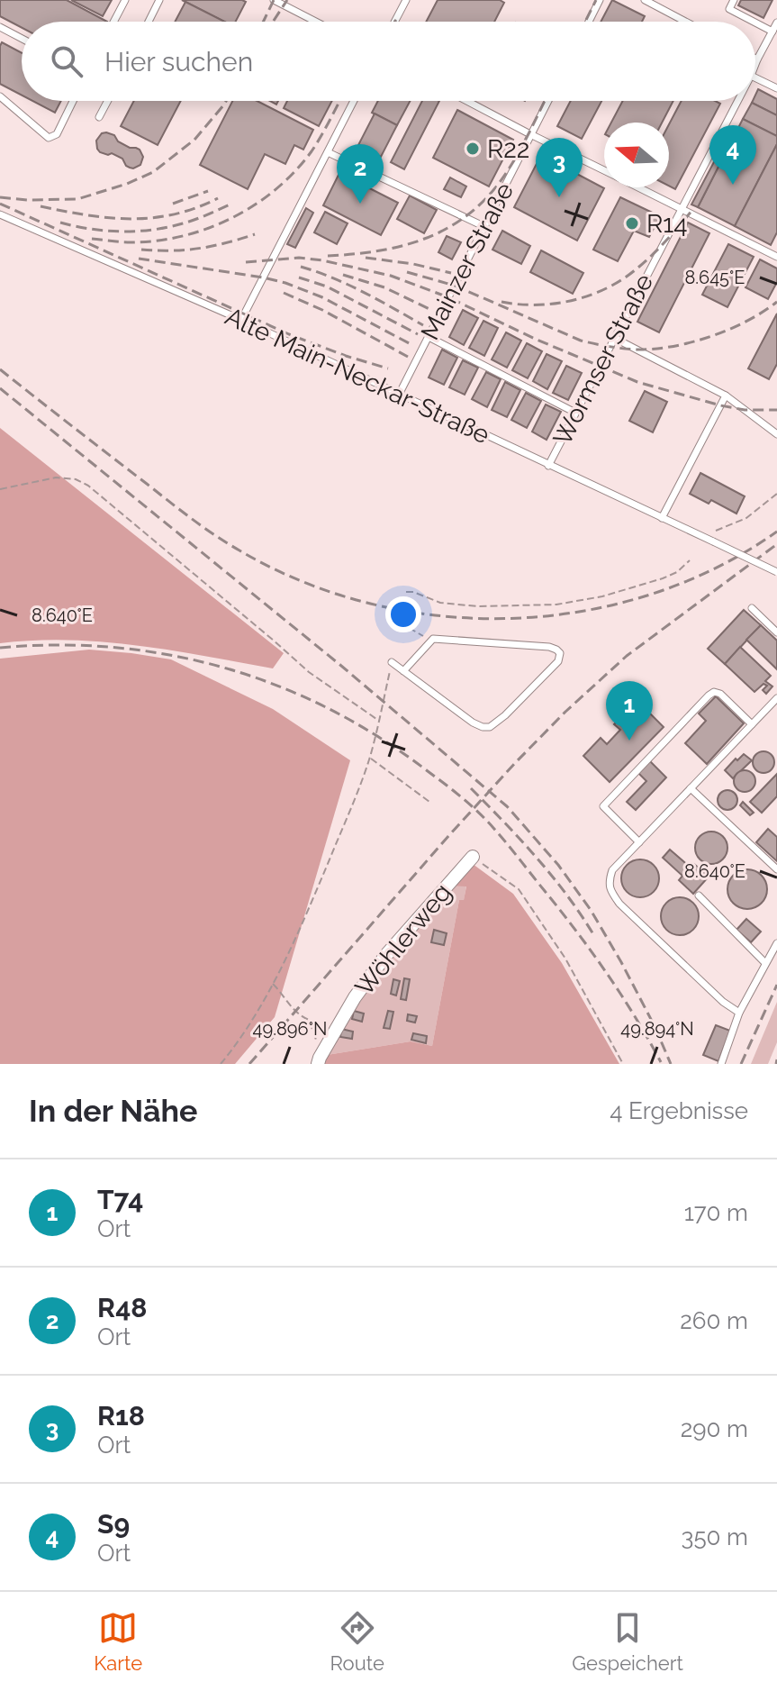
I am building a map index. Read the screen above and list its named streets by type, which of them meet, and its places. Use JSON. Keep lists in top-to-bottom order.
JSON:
{
  "streets": {
    "street": ["Wöhlerweg"],
    "lane": ["Mainzer Straße", "Wormser Straße", "Alte Main-Neckar-Straße"]
  },
  "crossings": [
    ["Mainzer Straße", "Alte Main-Neckar-Straße"],
    ["Wormser Straße", "Alte Main-Neckar-Straße"]
  ],
  "places": ["R22", "R14"],
  "north": "left",
  "page": {
    "search": "Hier suchen",
    "pins": [
      "4",
      "3",
      "2",
      "1"
    ],
    "heading": ["In der Nähe", "4 Ergebnisse"],
    "list": [
      {
        "mark": "1",
        "name": "T74",
        "note": "Ort",
        "value": "170 m"
      },
      {
        "mark": "2",
        "name": "R48",
        "note": "Ort",
        "value": "260 m"
      },
      {
        "mark": "3",
        "name": "R18",
        "note": "Ort",
        "value": "290 m"
      },
      {
        "mark": "4",
        "name": "S9",
        "note": "Ort",
        "value": "350 m"
      }
    ],
    "nav": ["Karte", "Route", "Gespeichert"]
  },
  "coordinates": [
    "8.645°E",
    "8.640°E",
    "49.896°N",
    "49.894°N"
  ]
}
